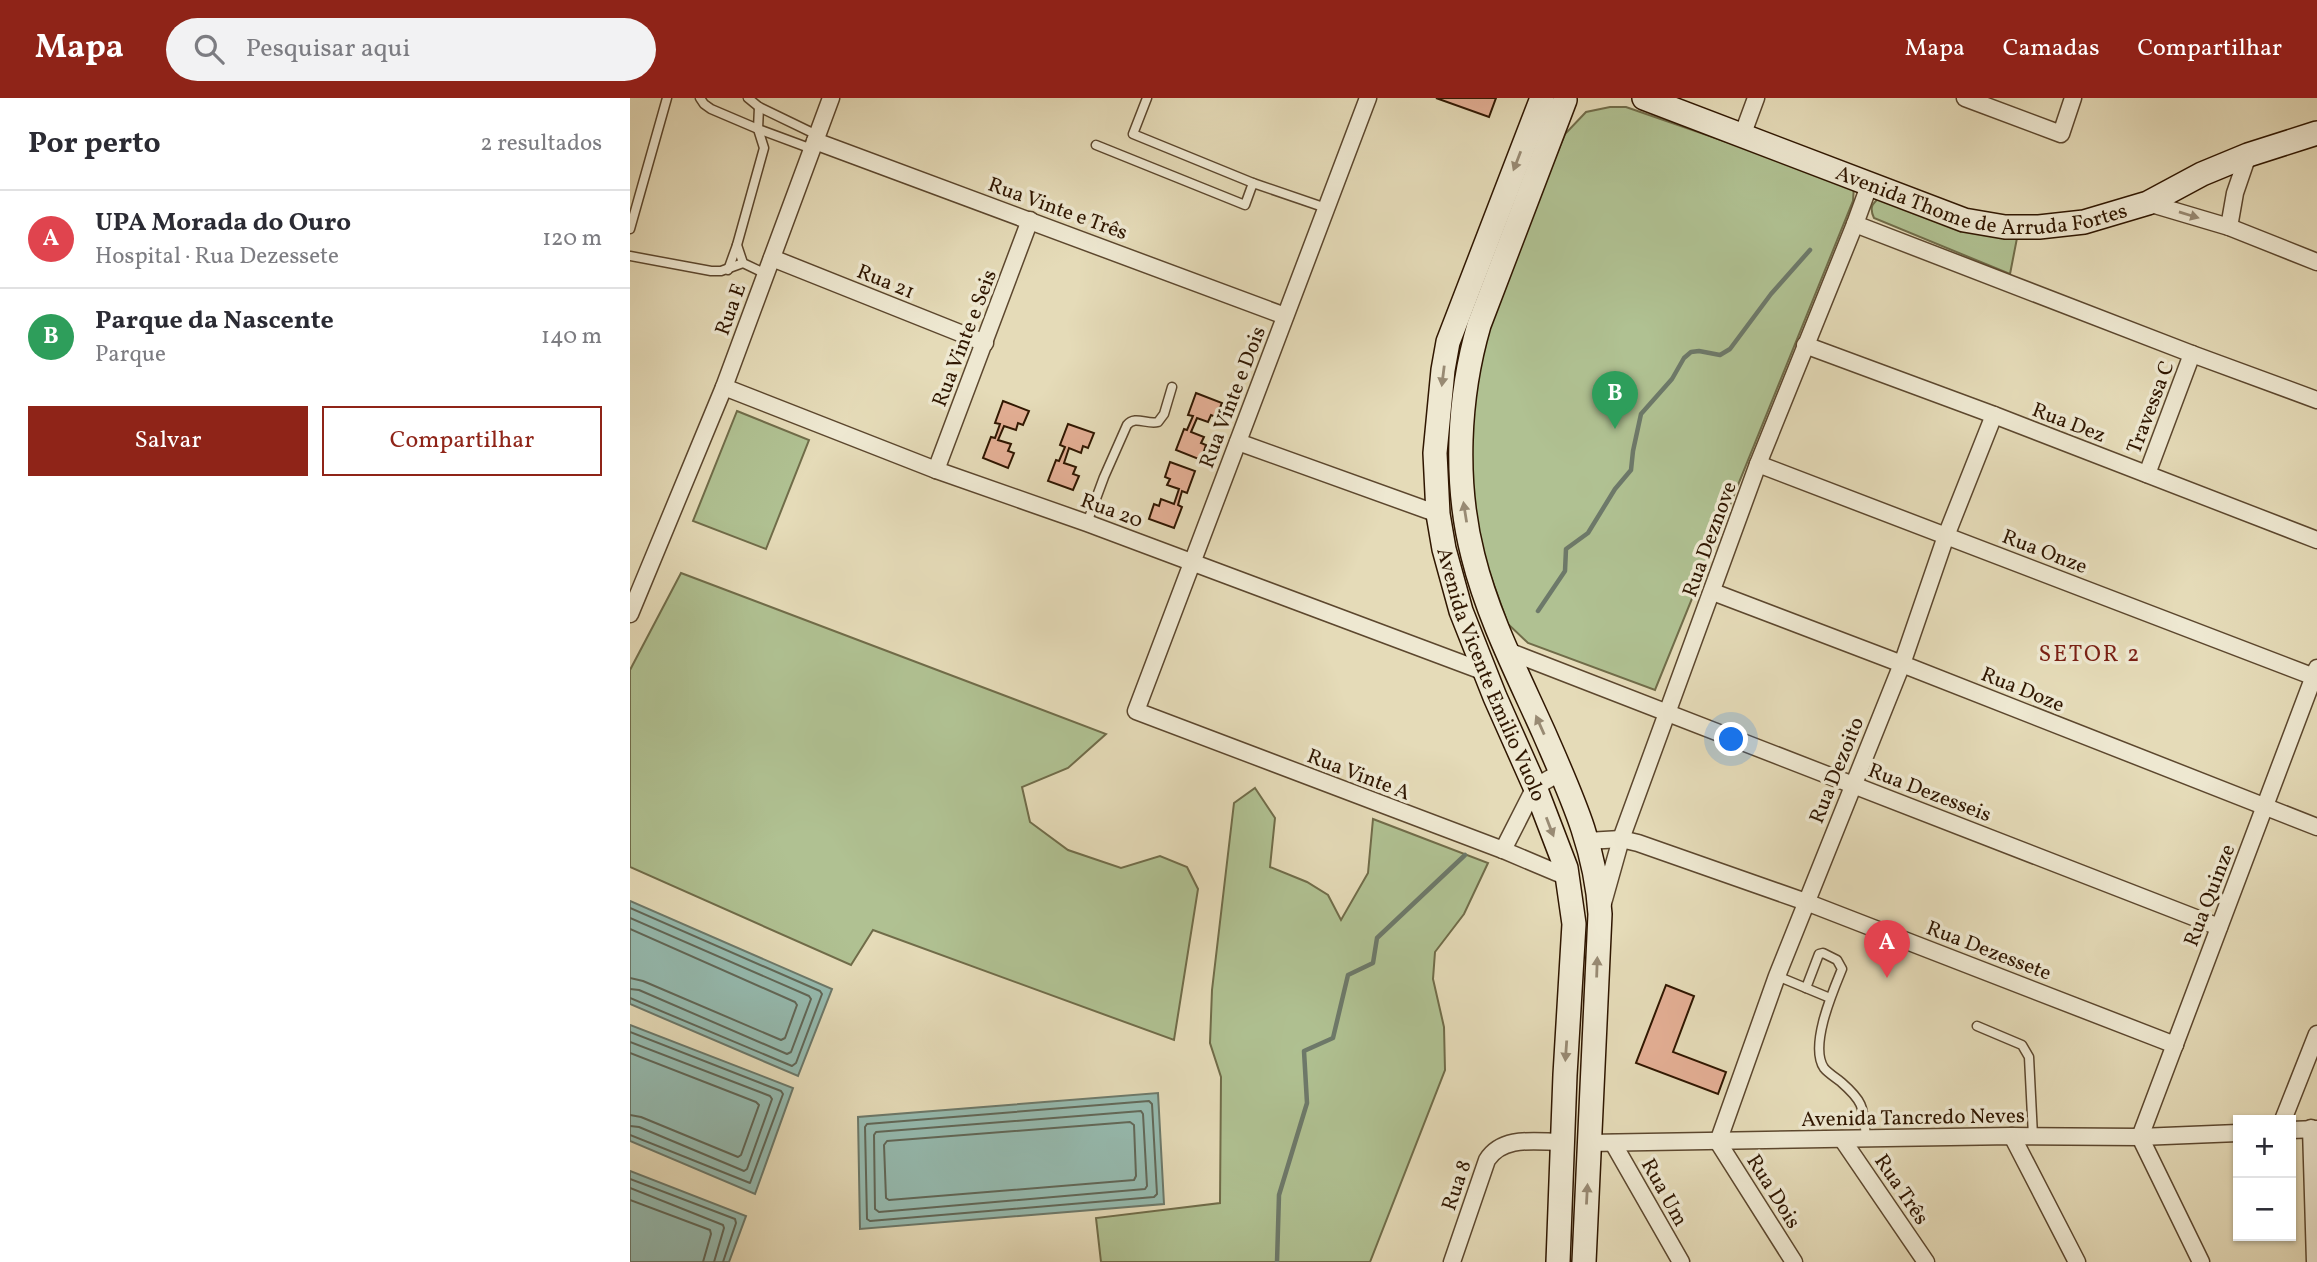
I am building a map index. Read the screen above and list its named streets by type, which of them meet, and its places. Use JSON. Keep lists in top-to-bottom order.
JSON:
{
  "streets": {
    "main road": ["Avenida Thome de Arruda Fortes", "Avenida Vicente Emilio Vuolo"],
    "street": [
      "Rua Vinte e Três",
      "Rua 21",
      "Rua E",
      "Rua Vinte e Seis",
      "Rua Vinte e Dois",
      "Travessa C",
      "Rua Dez",
      "Rua 20",
      "Rua Deznove",
      "Rua Onze",
      "Rua Doze",
      "Rua Dezoito",
      "Rua Vinte A",
      "Rua Dezesseis",
      "Rua Quinze",
      "Rua Dezessete",
      "Avenida Tancredo Neves",
      "Rua 8",
      "Rua Três",
      "Rua Dois",
      "Rua Um"
    ]
  },
  "crossings": [
    ["Avenida Thome de Arruda Fortes", "Rua Deznove"],
    ["Rua Vinte e Três", "Rua E"],
    ["Rua Vinte e Três", "Rua Vinte e Seis"],
    ["Rua Vinte e Três", "Rua Vinte e Dois"],
    ["Rua 21", "Rua E"],
    ["Rua 21", "Rua Vinte e Seis"],
    ["Rua E", "Rua 20"],
    ["Rua Vinte e Seis", "Rua 20"],
    ["Rua Vinte e Dois", "Rua 20"],
    ["Rua Vinte e Dois", "Rua Vinte A"],
    ["Travessa C", "Rua Dez"],
    ["Rua Dez", "Rua Deznove"],
    ["Rua Dez", "Rua Dezoito"],
    ["Rua 20", "Avenida Vicente Emilio Vuolo"],
    ["Rua Deznove", "Rua Onze"],
    ["Rua Deznove", "Avenida Vicente Emilio Vuolo"],
    ["Rua Deznove", "Rua Doze"],
    ["Rua Deznove", "Rua Dezesseis"],
    ["Rua Deznove", "Rua Dezessete"],
    ["Rua Onze", "Rua Dezoito"],
    ["Rua Onze", "Rua Quinze"],
    ["Avenida Vicente Emilio Vuolo", "Rua Vinte A"],
    ["Avenida Vicente Emilio Vuolo", "Rua Dezesseis"],
    ["Avenida Vicente Emilio Vuolo", "Rua Dezessete"],
    ["Avenida Vicente Emilio Vuolo", "Avenida Tancredo Neves"],
    ["Avenida Vicente Emilio Vuolo", "Rua 8"],
    ["Rua Doze", "Rua Dezoito"],
    ["Rua Doze", "Rua Quinze"],
    ["Rua Dezoito", "Rua Dezesseis"],
    ["Rua Dezoito", "Rua Dezessete"],
    ["Rua Dezoito", "Avenida Tancredo Neves"],
    ["Rua Dezoito", "Rua Dois"],
    ["Rua Dezesseis", "Rua Quinze"],
    ["Rua Quinze", "Rua Dezessete"],
    ["Rua Quinze", "Avenida Tancredo Neves"],
    ["Avenida Tancredo Neves", "Rua Três"],
    ["Avenida Tancredo Neves", "Rua Dois"],
    ["Avenida Tancredo Neves", "Rua Um"]
  ],
  "districts": ["SETOR 2"],
  "page": {
    "header": "Mapa",
    "search": "Pesquisar aqui",
    "nav": ["Mapa", "Camadas", "Compartilhar"],
    "heading": ["Por perto", "2 resultados"],
    "list": [
      {
        "mark": "A",
        "name": "UPA Morada do Ouro",
        "note": "Hospital · Rua Dezessete",
        "value": "120 m"
      },
      {
        "mark": "B",
        "name": "Parque da Nascente",
        "note": "Parque",
        "value": "140 m"
      }
    ],
    "pins": ["B", "A"],
    "buttons": ["Salvar", "Compartilhar"],
    "map_buttons": ["+", "−"]
  }
}
